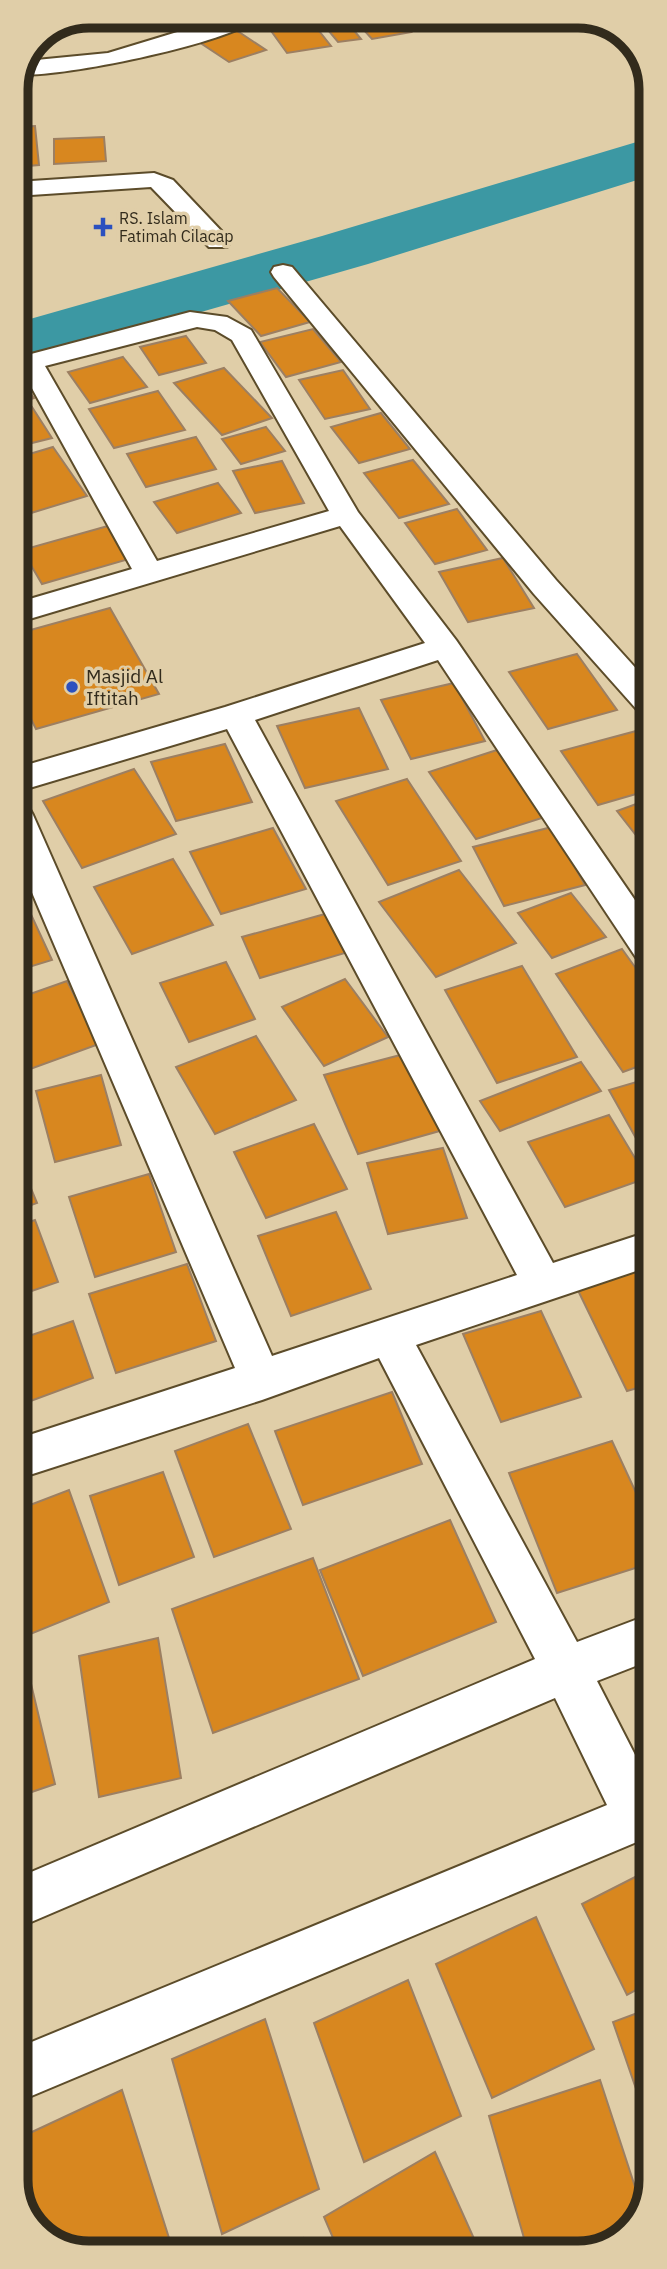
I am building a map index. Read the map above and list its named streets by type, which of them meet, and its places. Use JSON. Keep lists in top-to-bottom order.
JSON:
{
  "places": {
    "health": ["RS. Islam Fatimah Cilacap"],
    "other": ["Masjid Al Iftitah"]
  }
}
